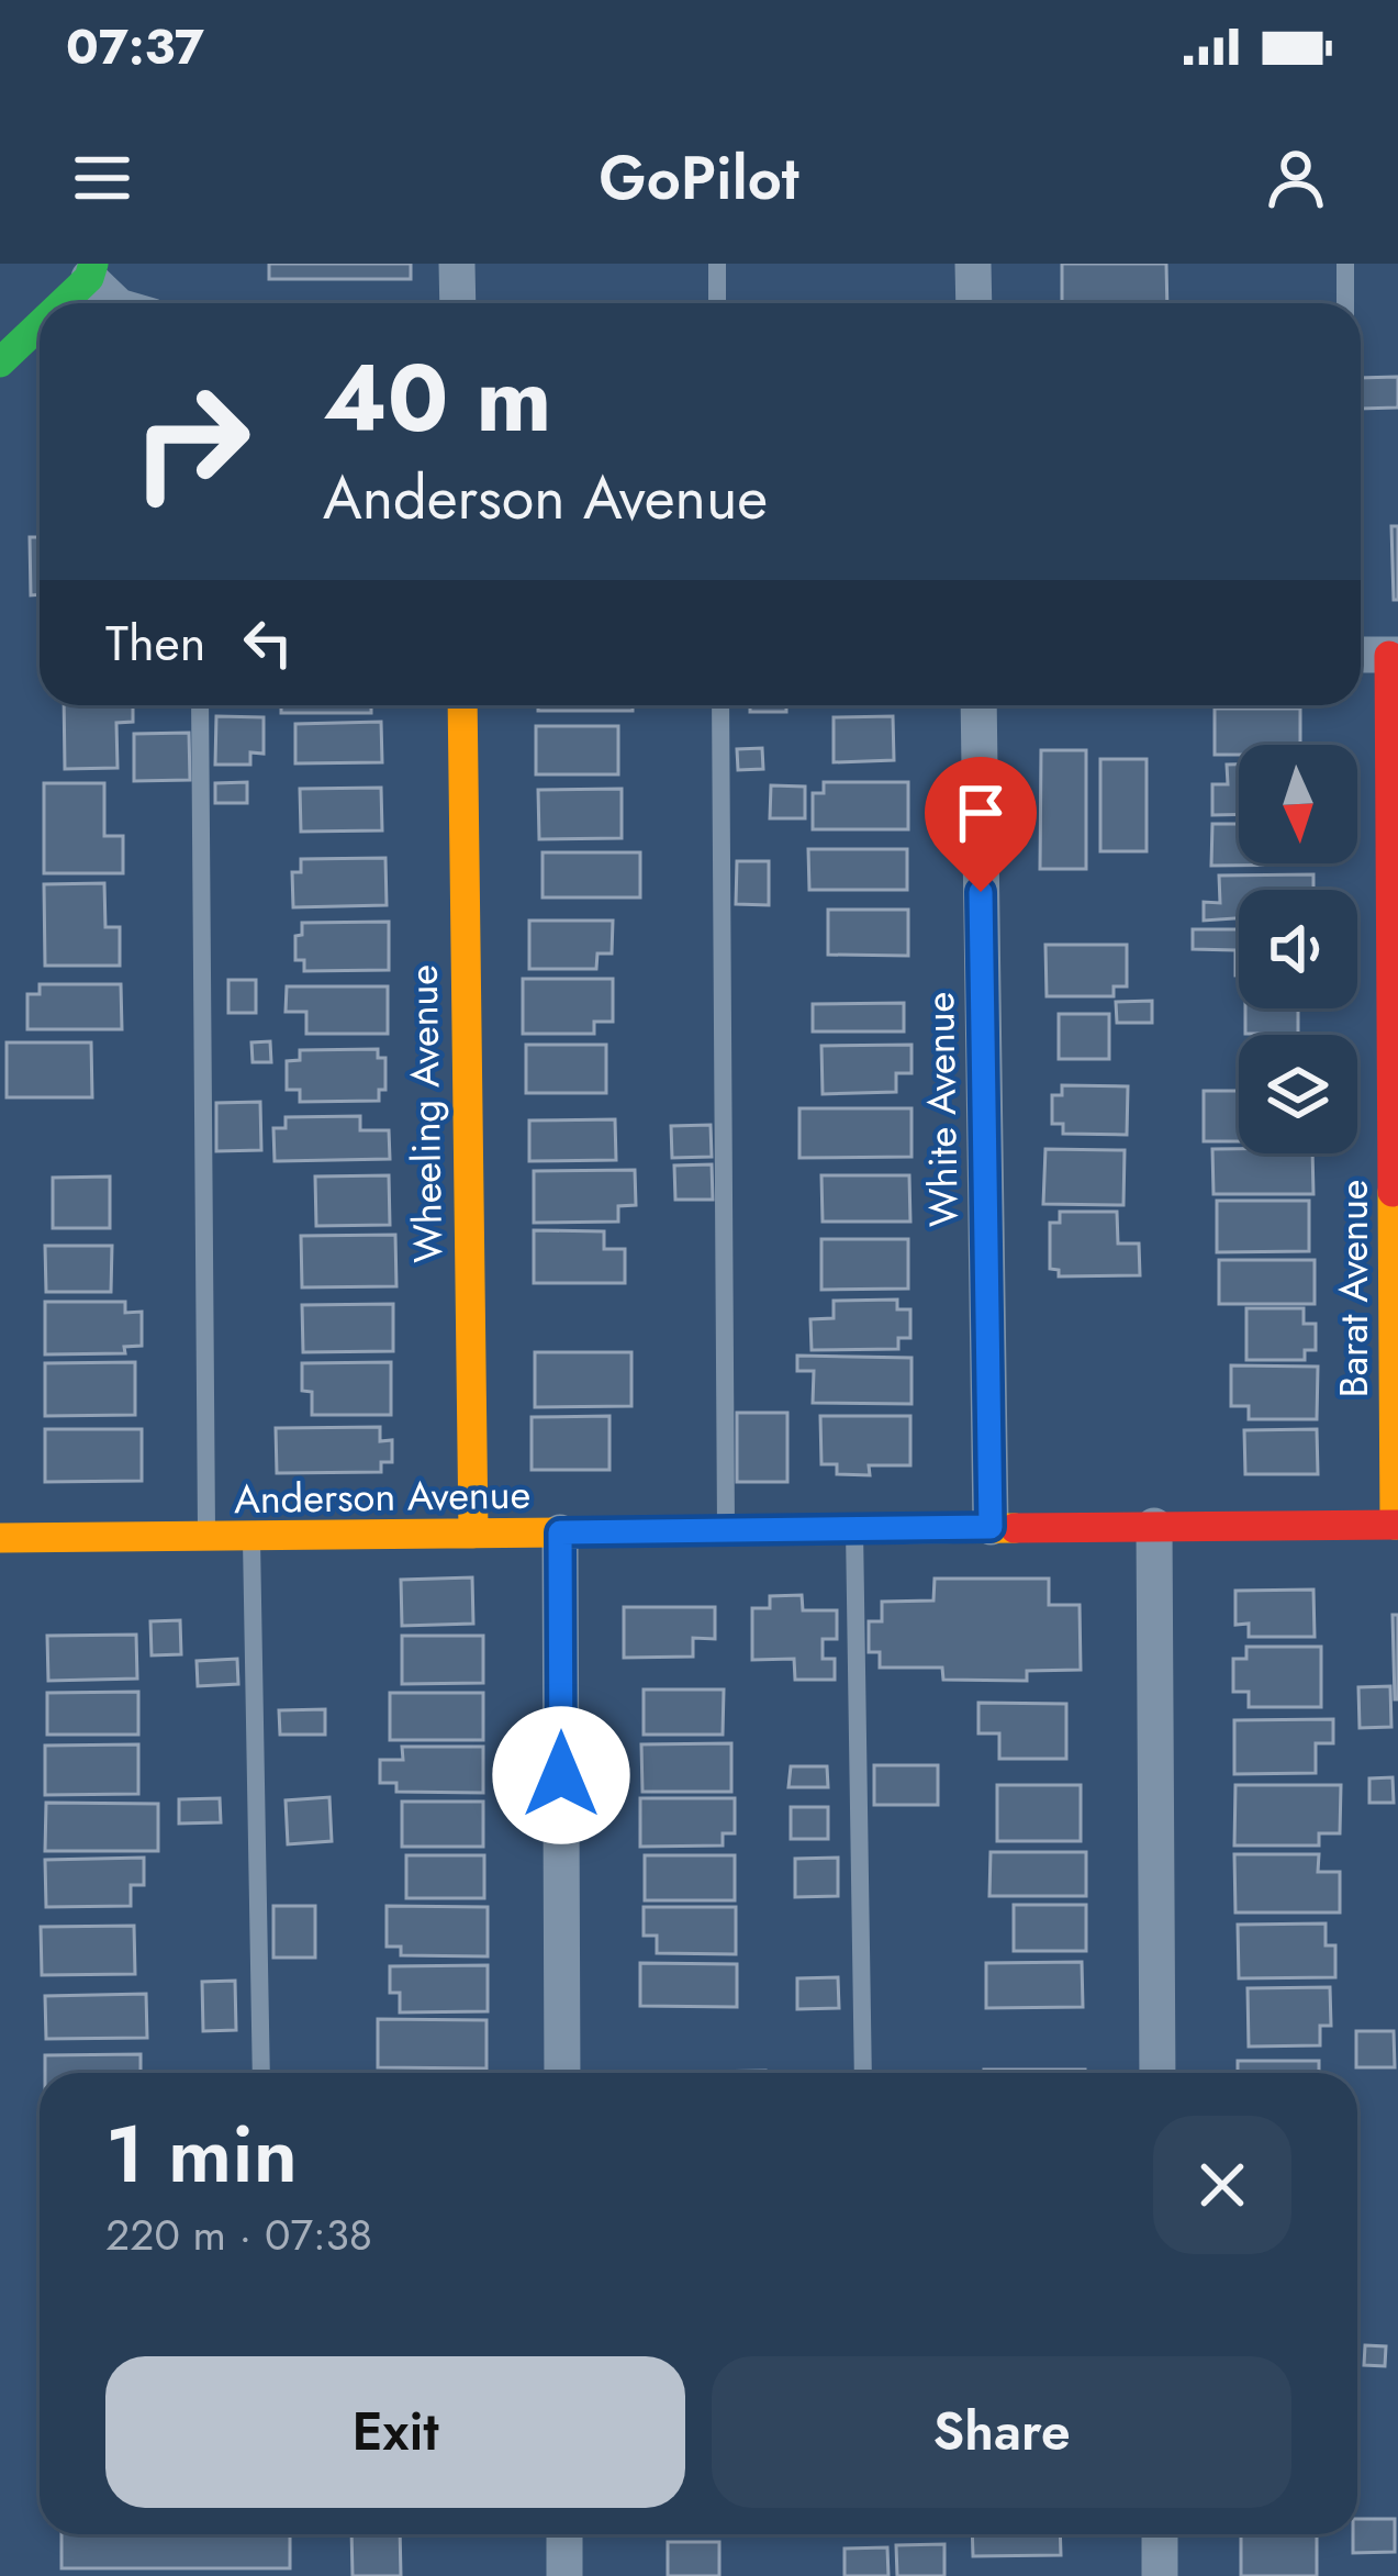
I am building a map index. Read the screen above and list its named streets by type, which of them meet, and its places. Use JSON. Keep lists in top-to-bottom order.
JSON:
{
  "streets": {
    "street": [
      "White Avenue",
      "Wheeling Avenue",
      "Barat Avenue",
      "Anderson Avenue"
    ]
  },
  "crossings": [
    ["White Avenue", "Anderson Avenue"],
    ["Wheeling Avenue", "Anderson Avenue"],
    ["Barat Avenue", "Anderson Avenue"]
  ],
  "north": "bottom",
  "page": {
    "status": "07:37",
    "header": "GoPilot",
    "turn": ["40 m", "Anderson Avenue"],
    "then": "Then",
    "heading": ["1 min", "220 m · 07:38"],
    "buttons": ["Exit", "Share"]
  }
}
